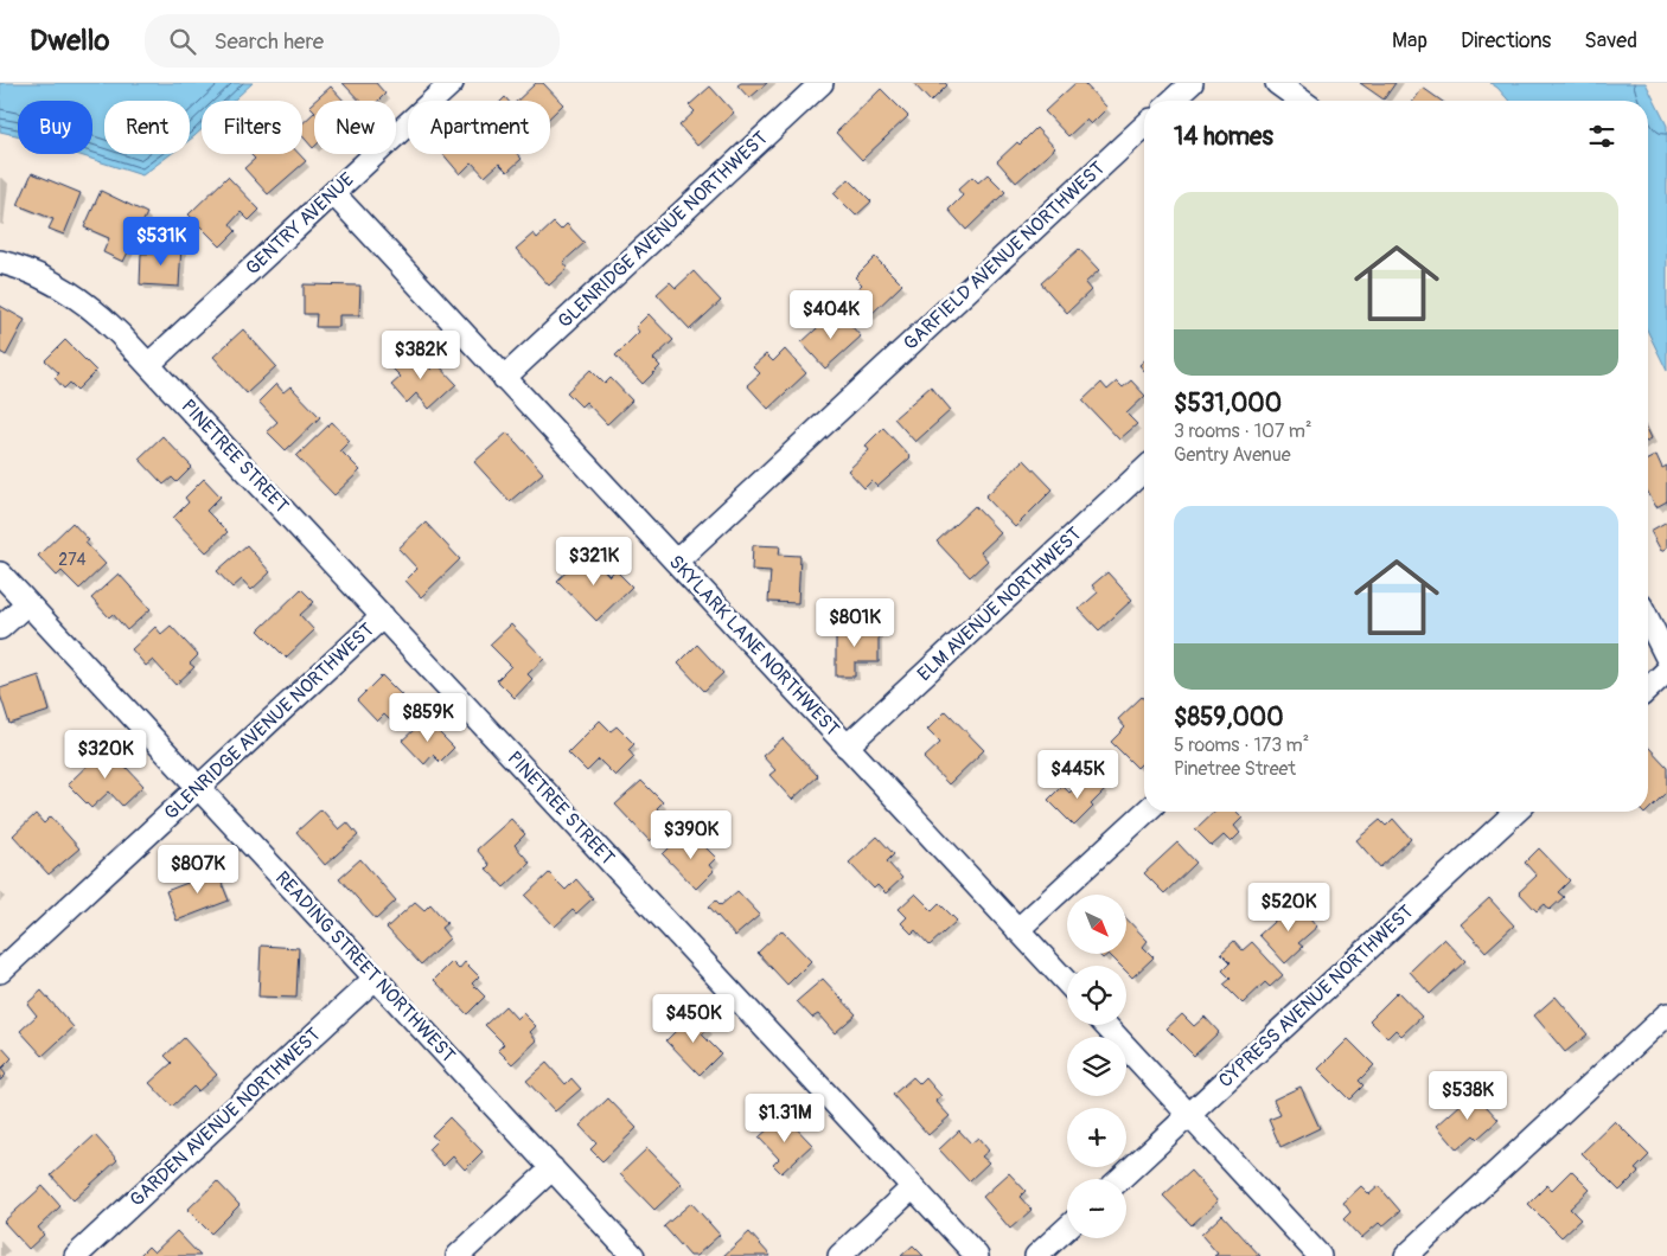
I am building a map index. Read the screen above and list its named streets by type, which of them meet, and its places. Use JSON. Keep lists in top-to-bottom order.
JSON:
{
  "streets": {
    "street": [
      "GENTRY AVENUE",
      "GLENRIDGE AVENUE NORTHWEST",
      "GARFIELD AVENUE NORTHWEST",
      "PINETREE STREET",
      "ELM AVENUE NORTHWEST",
      "SKYLARK LANE NORTHWEST",
      "READING STREET NORTHWEST",
      "CYPRESS AVENUE NORTHWEST",
      "GARDEN AVENUE NORTHWEST"
    ]
  },
  "crossings": [
    ["GENTRY AVENUE", "PINETREE STREET"],
    ["GENTRY AVENUE", "SKYLARK LANE NORTHWEST"],
    ["GLENRIDGE AVENUE NORTHWEST", "PINETREE STREET"],
    ["GLENRIDGE AVENUE NORTHWEST", "SKYLARK LANE NORTHWEST"],
    ["GLENRIDGE AVENUE NORTHWEST", "READING STREET NORTHWEST"],
    ["GARFIELD AVENUE NORTHWEST", "SKYLARK LANE NORTHWEST"],
    ["ELM AVENUE NORTHWEST", "SKYLARK LANE NORTHWEST"],
    ["READING STREET NORTHWEST", "GARDEN AVENUE NORTHWEST"]
  ],
  "house_numbers": ["274"],
  "north": "bottom right",
  "page": {
    "header": "Dwello",
    "search": "Search here",
    "nav": ["Map", "Directions", "Saved"],
    "chip": [
      "Buy",
      "Rent",
      "Filters",
      "New",
      "Apartment"
    ],
    "heading": "14 homes",
    "list": [
      {
        "name": "$531,000",
        "note": "3 rooms · 107 m² · Gentry Avenue"
      },
      {
        "name": "$859,000",
        "note": "5 rooms · 173 m² · Pinetree Street"
      }
    ],
    "price": [
      "$531K",
      "$404K",
      "$382K",
      "$321K",
      "$801K",
      "$859K",
      "$320K",
      "$445K",
      "$390K",
      "$807K",
      "$520K",
      "$450K",
      "$538K",
      "$1.31M"
    ],
    "map_buttons": ["+", "−"]
  }
}
